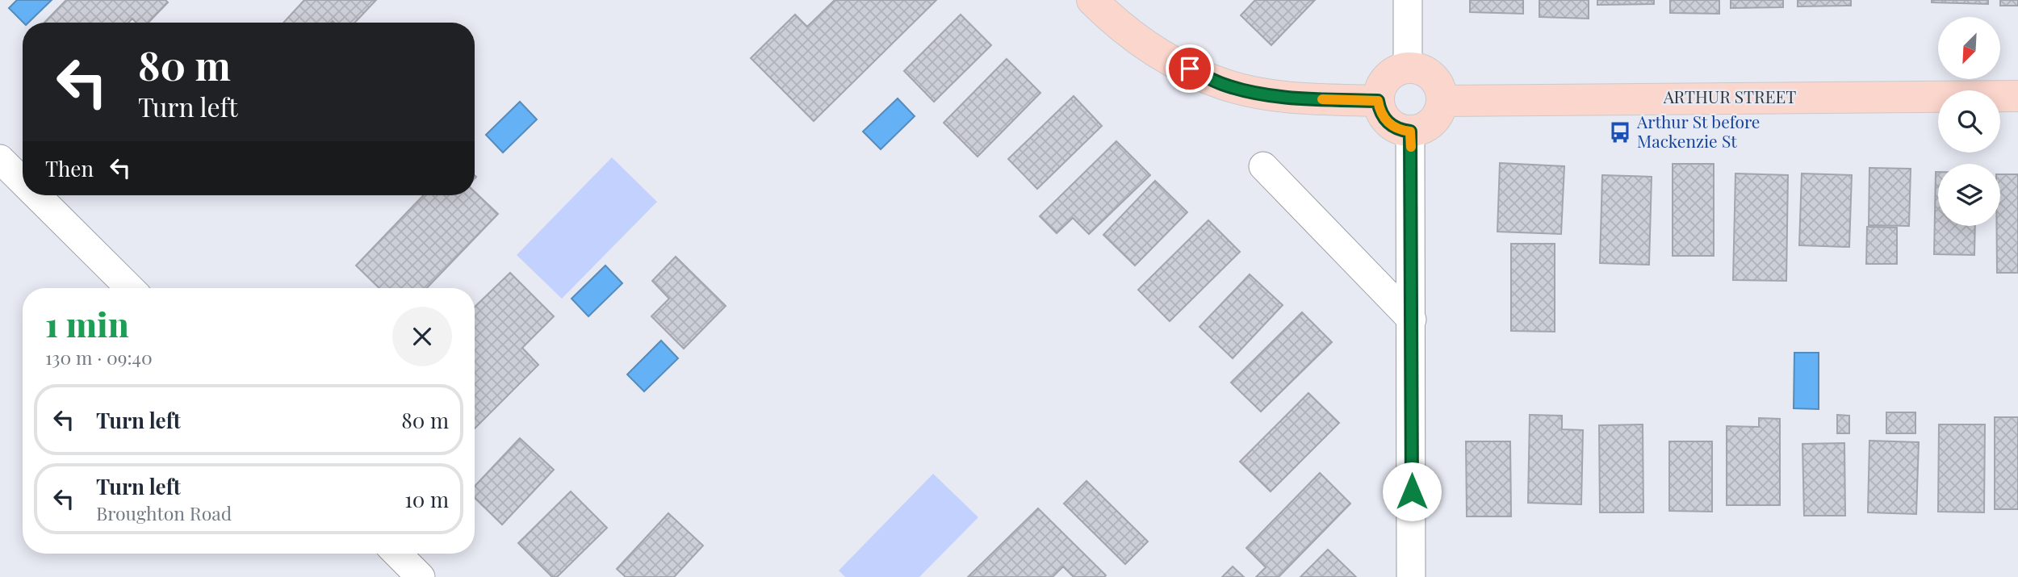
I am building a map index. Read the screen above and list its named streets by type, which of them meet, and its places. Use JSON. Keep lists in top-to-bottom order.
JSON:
{
  "streets": {
    "main road": ["ARTHUR STREET"]
  },
  "places": {
    "bus stop": ["Arthur St before Mackenzie St"]
  },
  "north": "bottom left",
  "page": {
    "turn": ["80 m", "Turn left"],
    "then": "Then",
    "heading": ["1 min", "130 m · 09:40"],
    "list": [
      {
        "name": "Turn left",
        "value": "80 m"
      },
      {
        "name": "Turn left",
        "note": "Broughton Road",
        "value": "10 m"
      }
    ]
  }
}
